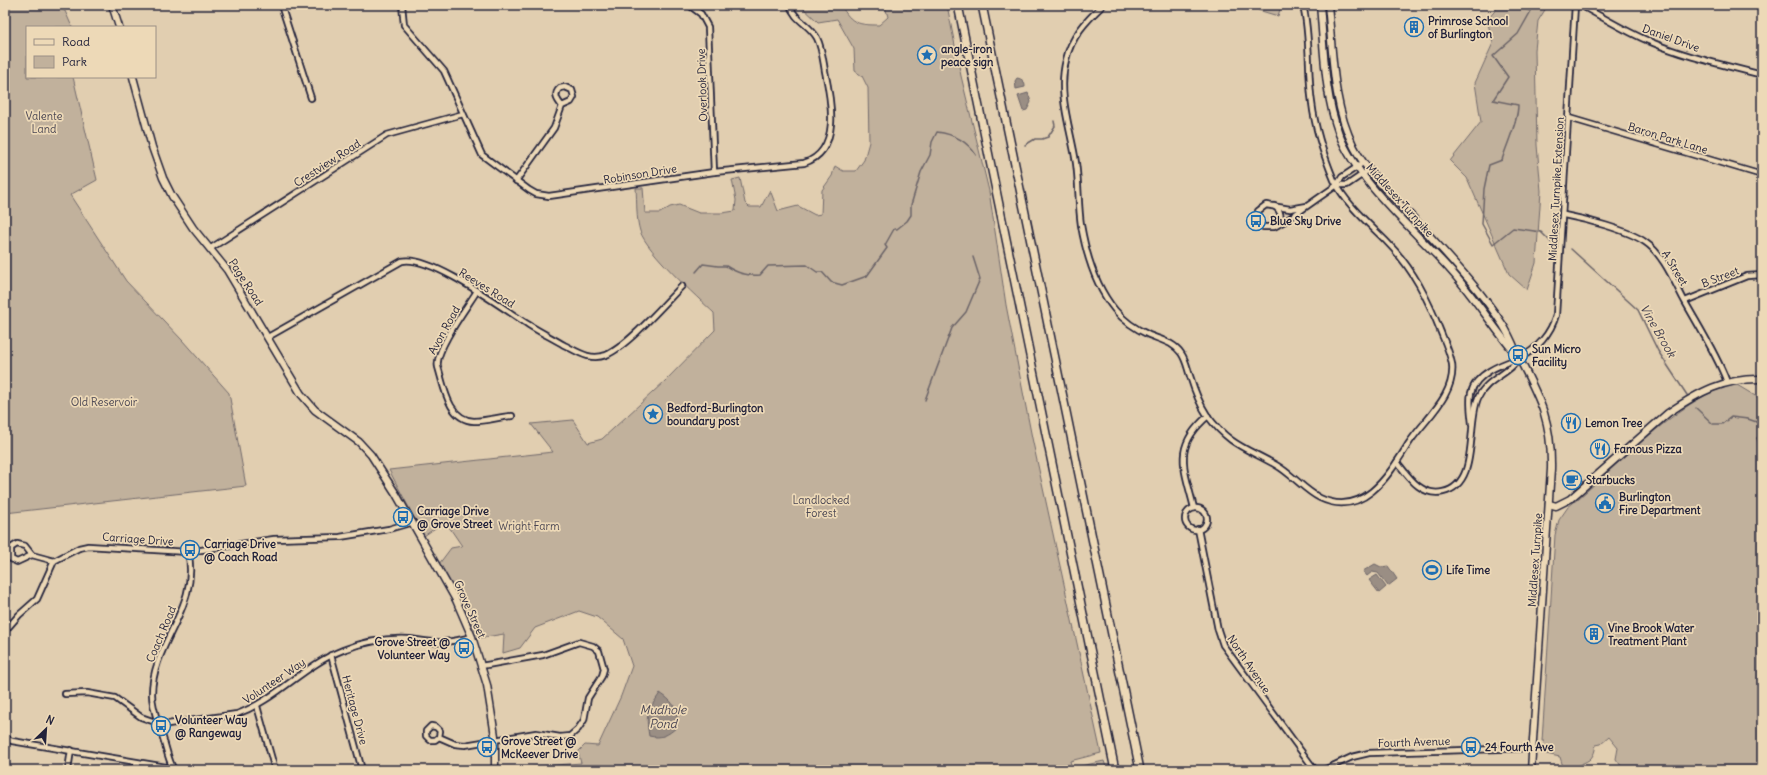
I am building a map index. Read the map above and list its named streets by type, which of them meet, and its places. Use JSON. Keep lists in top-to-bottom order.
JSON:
{
  "streets": {
    "main road": ["Middlesex Turnpike", "Page Road", "Grove Street"],
    "street": [
      "Daniel Drive",
      "Overlook Drive",
      "Baron Park Lane",
      "Crestview Road",
      "Robinson Drive",
      "Middlesex Turnpike Extension",
      "A Street",
      "B Street",
      "Reeves Road",
      "Avon Road",
      "Carriage Drive",
      "Coach Road",
      "North Avenue",
      "Volunteer Way",
      "Heritage Drive",
      "Fourth Avenue"
    ]
  },
  "crossings": [
    ["Overlook Drive", "Robinson Drive"],
    ["Baron Park Lane", "Middlesex Turnpike Extension"],
    ["Crestview Road", "Robinson Drive"],
    ["Crestview Road", "Page Road"],
    ["Middlesex Turnpike Extension", "Middlesex Turnpike"],
    ["Middlesex Turnpike Extension", "A Street"],
    ["Middlesex Turnpike", "Fourth Avenue"],
    ["A Street", "B Street"],
    ["Page Road", "Reeves Road"],
    ["Page Road", "Grove Street"],
    ["Reeves Road", "Avon Road"],
    ["Carriage Drive", "Grove Street"],
    ["Carriage Drive", "Coach Road"],
    ["Grove Street", "Volunteer Way"],
    ["Coach Road", "Volunteer Way"],
    ["Volunteer Way", "Heritage Drive"]
  ],
  "water": ["Vine Brook", "Mudhole Pond"],
  "parks": [
    "Valente Land",
    "Old Reservoir",
    "Landlocked Forest",
    "Wright Farm"
  ],
  "places": {
    "building": ["Primrose School of Burlington", "Vine Brook Water Treatment Plant"],
    "place": ["angle-iron peace sign", "Bedford-Burlington boundary post"],
    "bus stop": [
      "Blue Sky Drive",
      "Sun Micro Facility",
      "Carriage Drive @ Grove Street",
      "Carriage Drive @ Coach Road",
      "Grove Street @ Volunteer Way",
      "Volunteer Way @ Rangeway",
      "Grove Street @ McKeever Drive",
      "24 Fourth Ave"
    ],
    "restaurant": ["Lemon Tree", "Famous Pizza"],
    "cafe": ["Starbucks"],
    "public building": ["Burlington Fire Department"],
    "sports": ["Life Time"]
  },
  "legend": ["Road", "Park"],
  "north": "top right"
}
